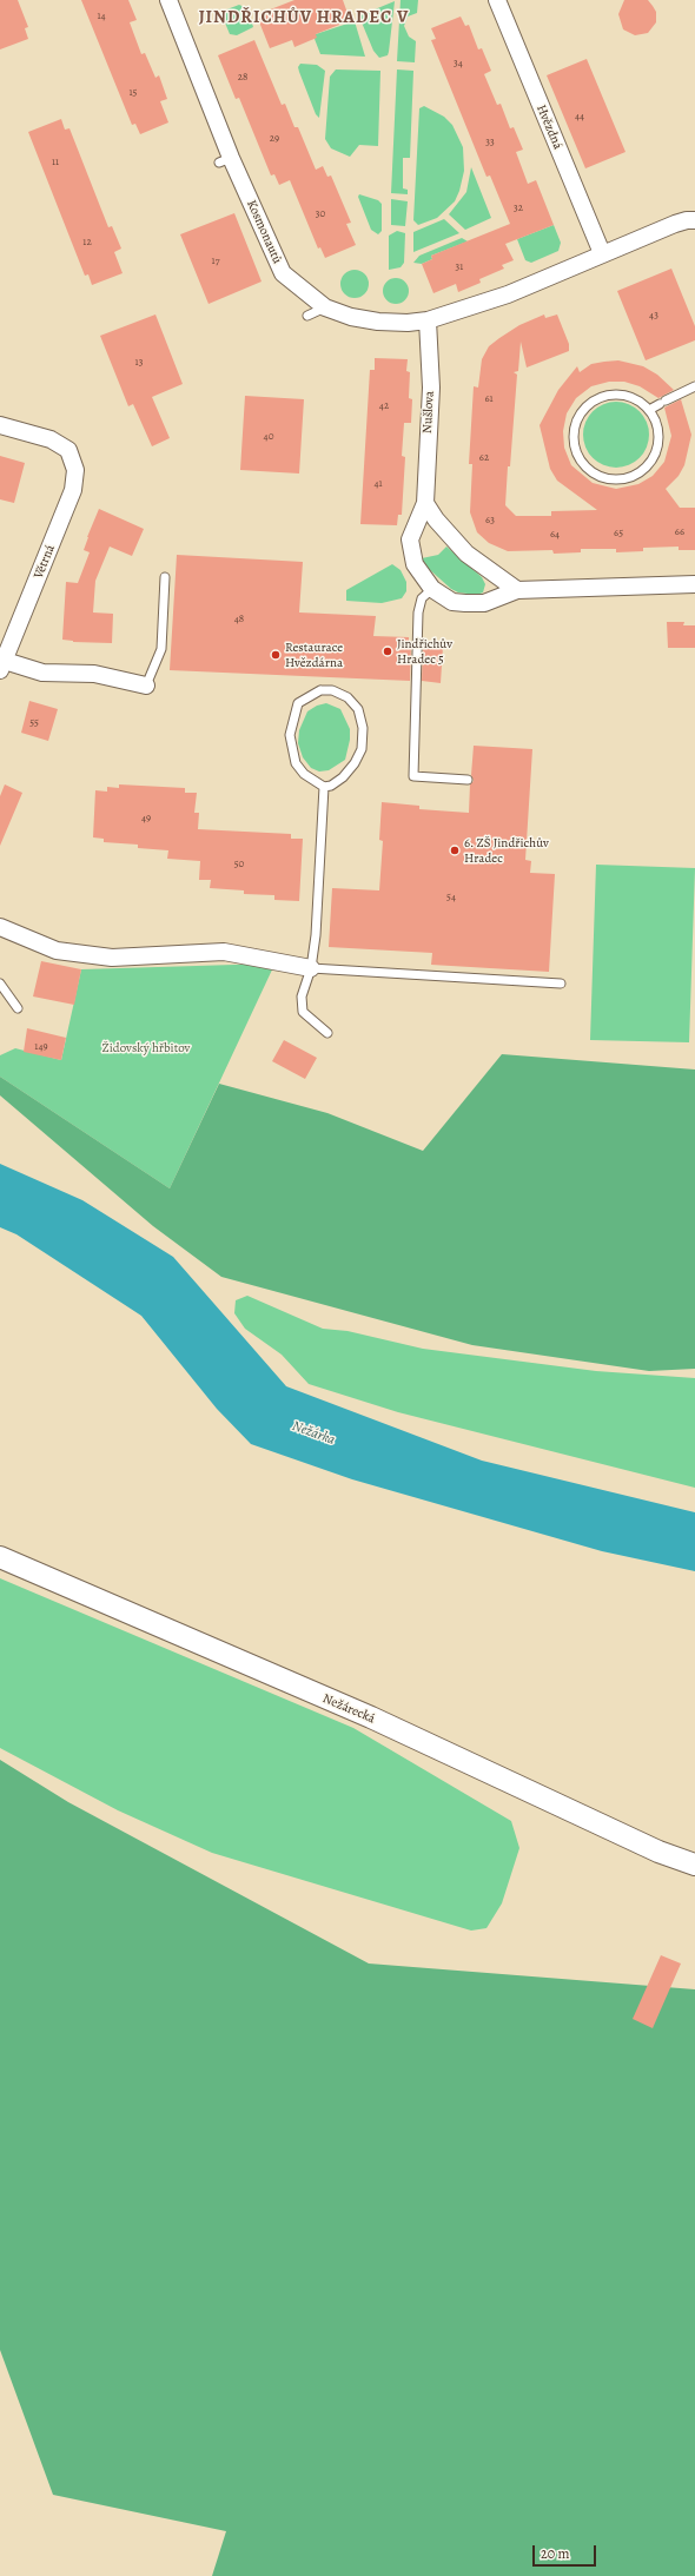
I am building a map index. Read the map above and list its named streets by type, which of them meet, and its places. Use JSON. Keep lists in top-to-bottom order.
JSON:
{
  "streets": {
    "street": [
      "Hvězdná",
      "Kosmonautů",
      "Nušlova",
      "Větrná",
      "Nežárecká"
    ]
  },
  "crossings": [
    ["Hvězdná", "Kosmonautů"],
    ["Kosmonautů", "Nušlova"]
  ],
  "districts": ["JINDŘICHŮV HRADEC V"],
  "water": ["Nežárka"],
  "parks": ["Židovský hřbitov"],
  "places": ["Jindřichův Hradec 5", "Restaurace Hvězdárna", "6. ZŠ Jindřichův Hradec"],
  "house_numbers": [
    "14",
    "34",
    "28",
    "15",
    "44",
    "29",
    "33",
    "11",
    "32",
    "30",
    "12",
    "17",
    "31",
    "43",
    "13",
    "61",
    "42",
    "40",
    "62",
    "41",
    "63",
    "66",
    "65",
    "64",
    "48",
    "55",
    "49",
    "50",
    "54",
    "149"
  ],
  "scale_bar": "20 m"
}
